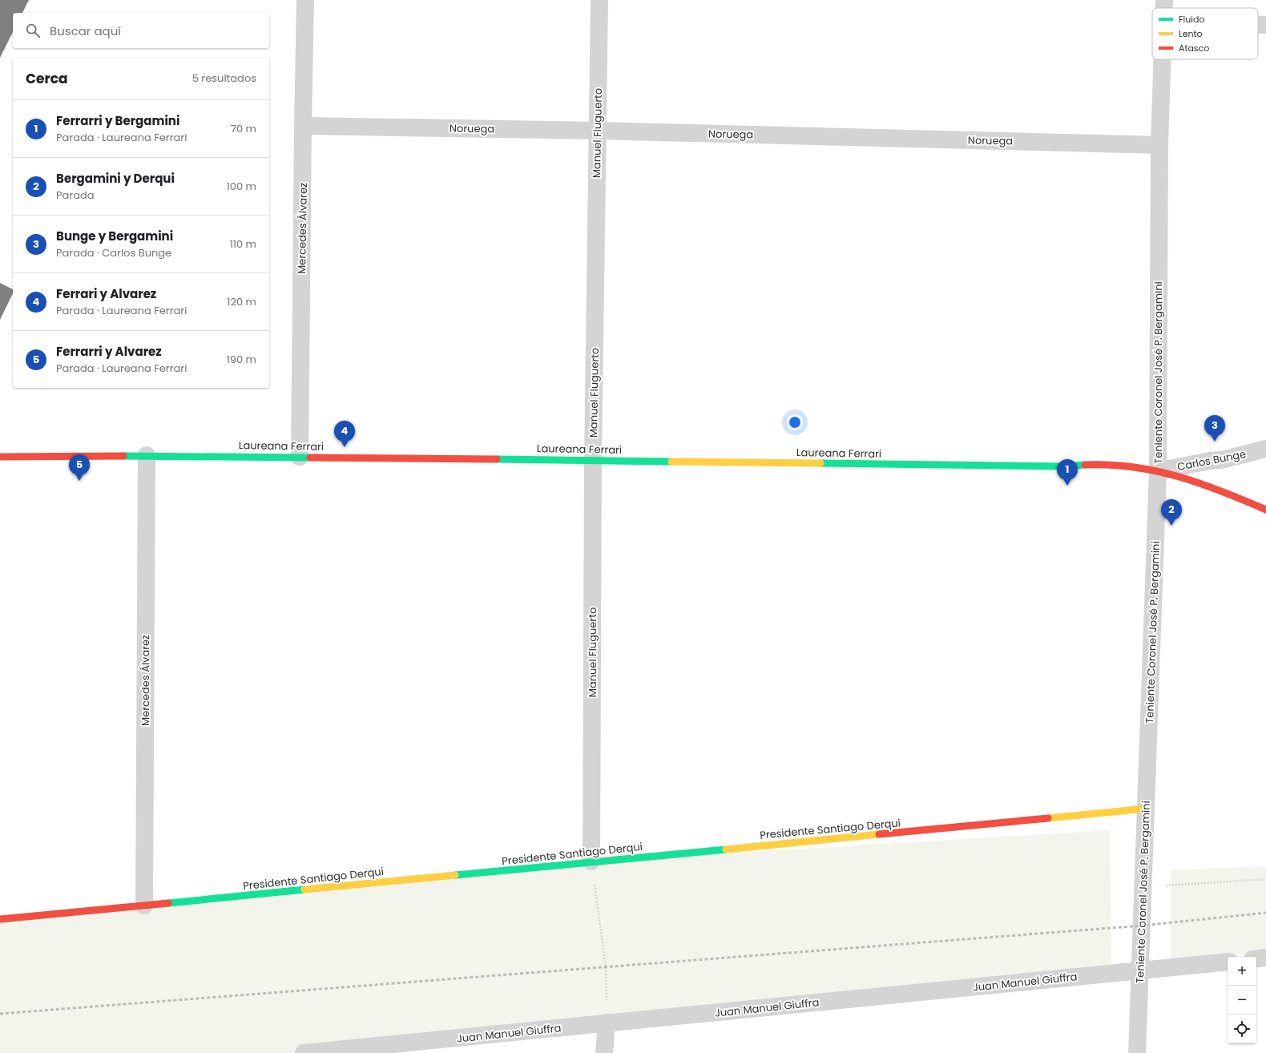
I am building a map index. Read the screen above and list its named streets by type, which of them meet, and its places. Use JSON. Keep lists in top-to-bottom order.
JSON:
{
  "streets": {
    "street": [
      "Noruega",
      "Manuel Fluguerto",
      "Mercedes Álvarez",
      "Teniente Coronel José P. Bergamini",
      "Laureana Ferrari",
      "Carlos Bunge",
      "Presidente Santiago Derqui",
      "Juan Manuel Giuffra"
    ]
  },
  "crossings": [
    ["Noruega", "Manuel Fluguerto"],
    ["Noruega", "Mercedes Álvarez"],
    ["Noruega", "Teniente Coronel José P. Bergamini"],
    ["Manuel Fluguerto", "Laureana Ferrari"],
    ["Manuel Fluguerto", "Presidente Santiago Derqui"],
    ["Mercedes Álvarez", "Laureana Ferrari"],
    ["Mercedes Álvarez", "Presidente Santiago Derqui"],
    ["Teniente Coronel José P. Bergamini", "Laureana Ferrari"],
    ["Teniente Coronel José P. Bergamini", "Carlos Bunge"],
    ["Teniente Coronel José P. Bergamini", "Presidente Santiago Derqui"],
    ["Teniente Coronel José P. Bergamini", "Juan Manuel Giuffra"],
    ["Laureana Ferrari", "Carlos Bunge"]
  ],
  "legend": ["Fluido", "Lento", "Atasco"],
  "page": {
    "search": "Buscar aquí",
    "heading": ["Cerca", "5 resultados"],
    "list": [
      {
        "mark": "1",
        "name": "Ferrarri y Bergamini",
        "note": "Parada · Laureana Ferrari",
        "value": "70 m"
      },
      {
        "mark": "2",
        "name": "Bergamini y Derqui",
        "note": "Parada",
        "value": "100 m"
      },
      {
        "mark": "3",
        "name": "Bunge y Bergamini",
        "note": "Parada · Carlos Bunge",
        "value": "110 m"
      },
      {
        "mark": "4",
        "name": "Ferrari y Alvarez",
        "note": "Parada · Laureana Ferrari",
        "value": "120 m"
      },
      {
        "mark": "5",
        "name": "Ferrarri y Alvarez",
        "note": "Parada · Laureana Ferrari",
        "value": "190 m"
      }
    ],
    "pins": [
      "3",
      "4",
      "5",
      "1",
      "2"
    ],
    "map_buttons": ["+", "−"]
  }
}
